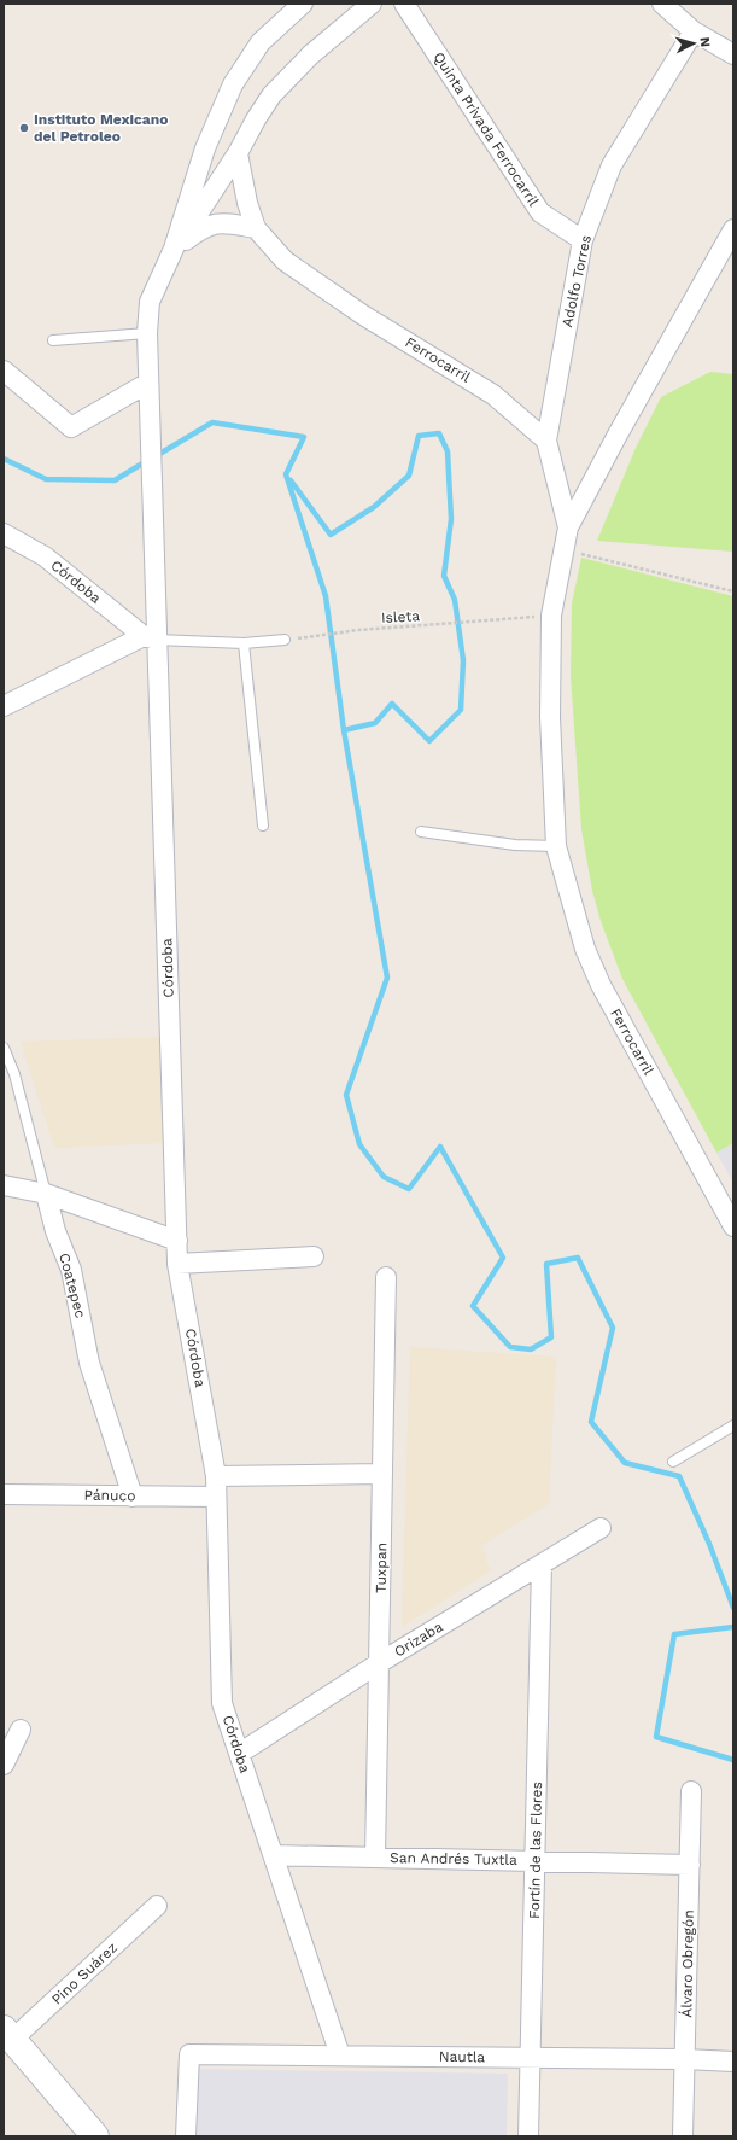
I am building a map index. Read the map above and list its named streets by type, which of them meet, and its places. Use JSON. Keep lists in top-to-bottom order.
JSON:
{
  "streets": {
    "street": [
      "Quinta Privada Ferrocarril",
      "Adolfo Torres",
      "Ferrocarril",
      "Córdoba",
      "Coatepec",
      "Pánuco",
      "Tuxpan",
      "Orizaba",
      "Fortín de las Flores",
      "San Andrés Tuxtla",
      "Álvaro Obregón",
      "Pino Suárez",
      "Nautla"
    ],
    "path": ["Isleta"]
  },
  "crossings": [
    ["Quinta Privada Ferrocarril", "Adolfo Torres"],
    ["Adolfo Torres", "Ferrocarril"],
    ["Ferrocarril", "Isleta"],
    ["Córdoba", "Pánuco"],
    ["Córdoba", "Orizaba"],
    ["Córdoba", "San Andrés Tuxtla"],
    ["Córdoba", "Nautla"],
    ["Coatepec", "Pánuco"],
    ["Tuxpan", "Orizaba"],
    ["Tuxpan", "San Andrés Tuxtla"],
    ["Orizaba", "Fortín de las Flores"],
    ["Fortín de las Flores", "San Andrés Tuxtla"],
    ["Fortín de las Flores", "Nautla"],
    ["San Andrés Tuxtla", "Álvaro Obregón"],
    ["Álvaro Obregón", "Nautla"]
  ],
  "places": ["Instituto Mexicano del Petroleo"],
  "north": "right"
}
